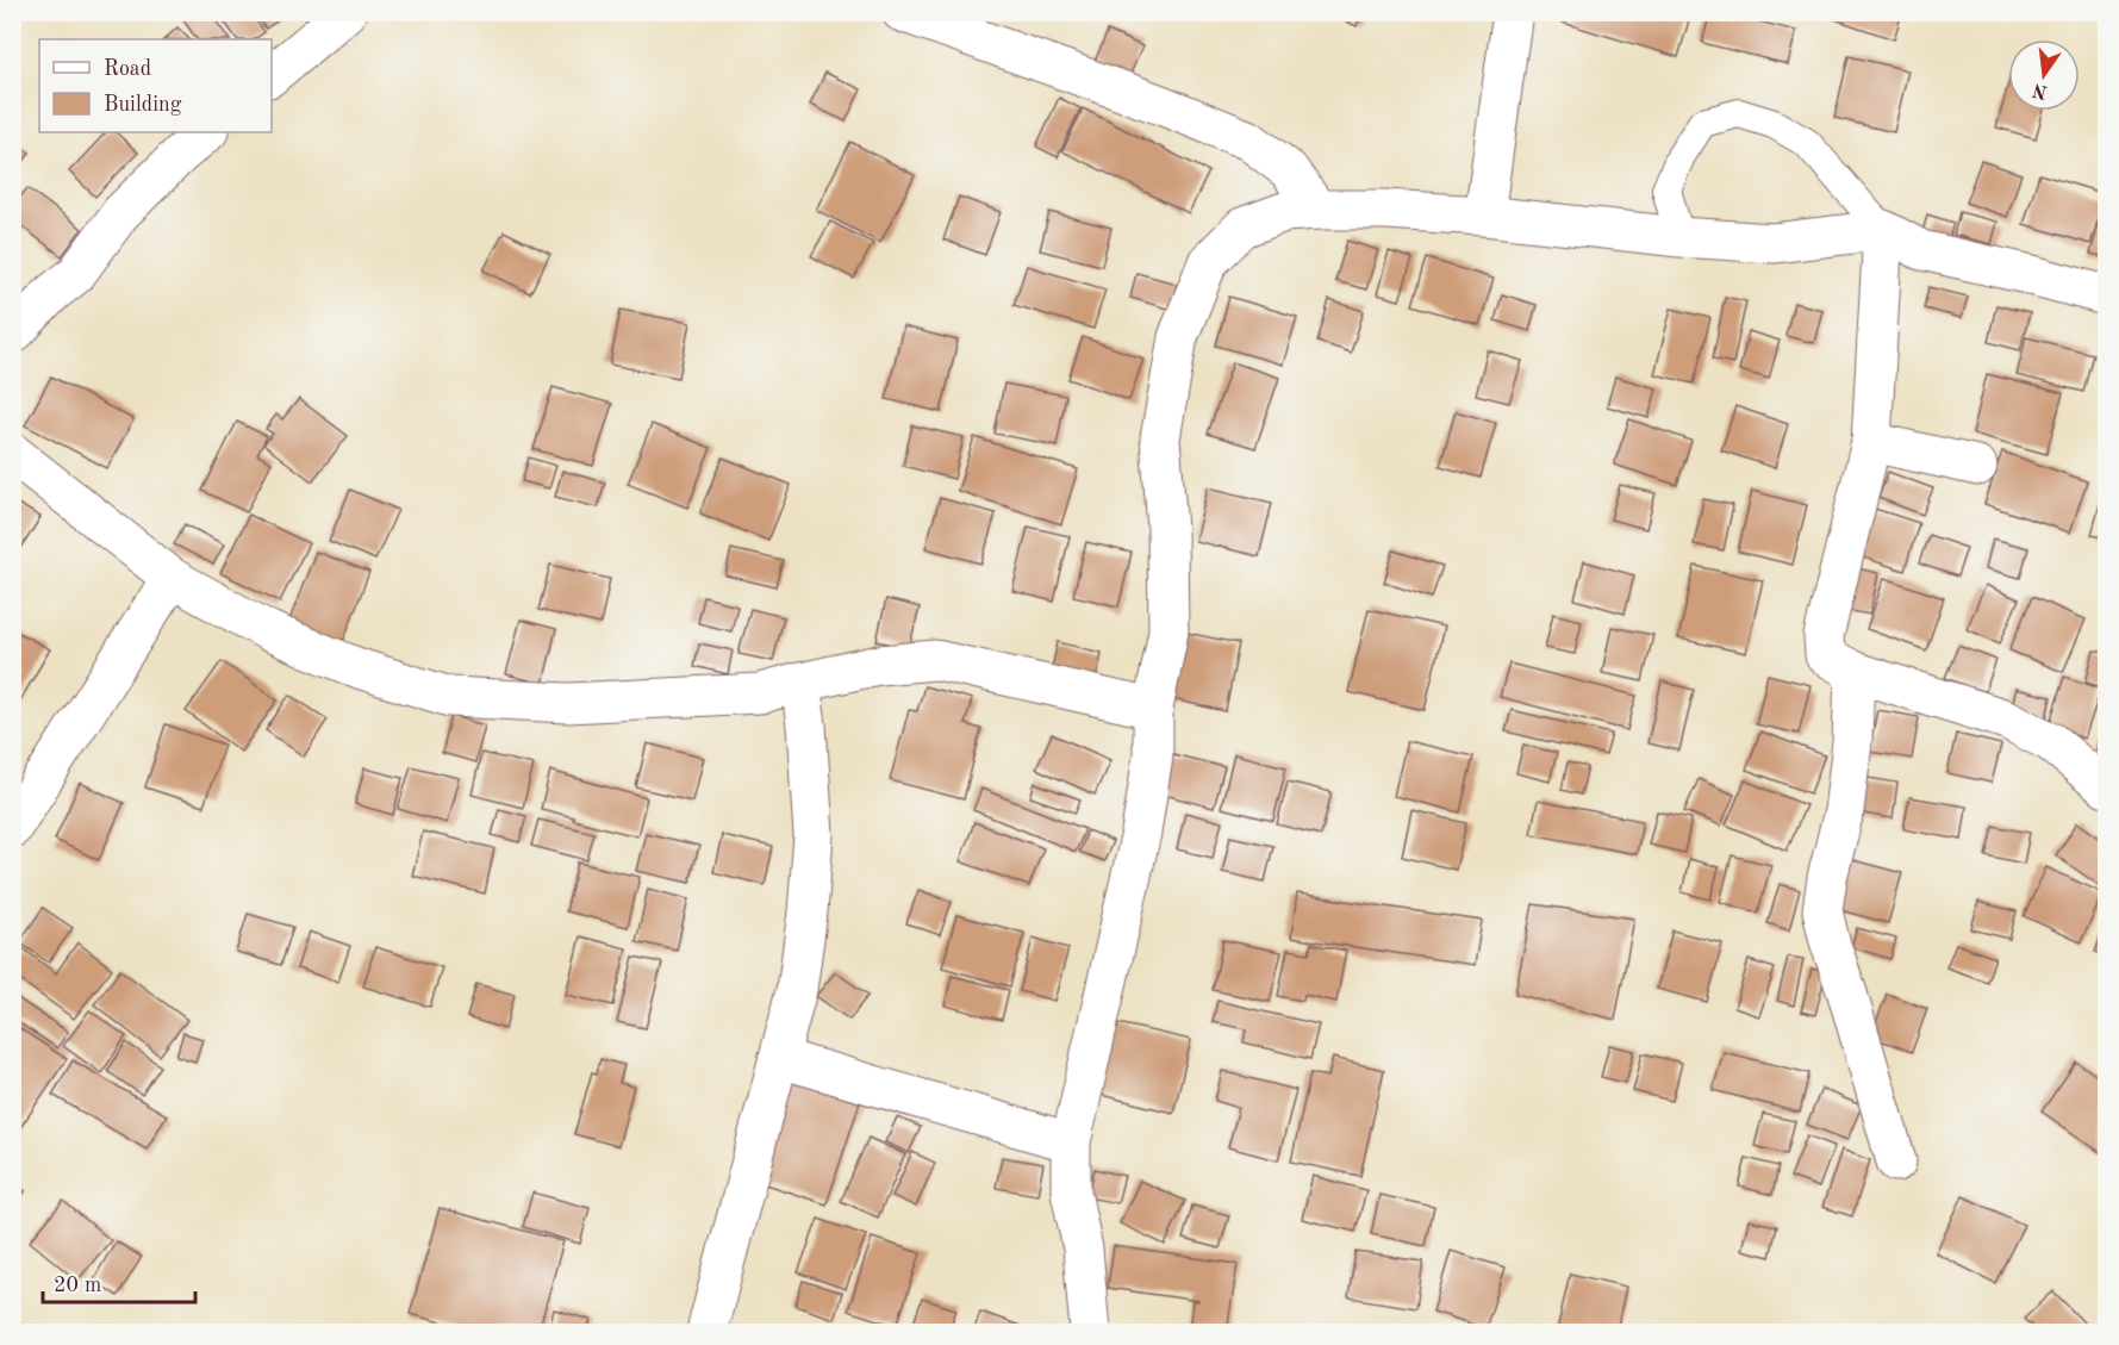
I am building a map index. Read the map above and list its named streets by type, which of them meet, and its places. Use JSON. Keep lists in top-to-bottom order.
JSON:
{
  "legend": ["Road", "Building"],
  "scale_bar": "20 m",
  "north": "bottom"
}
